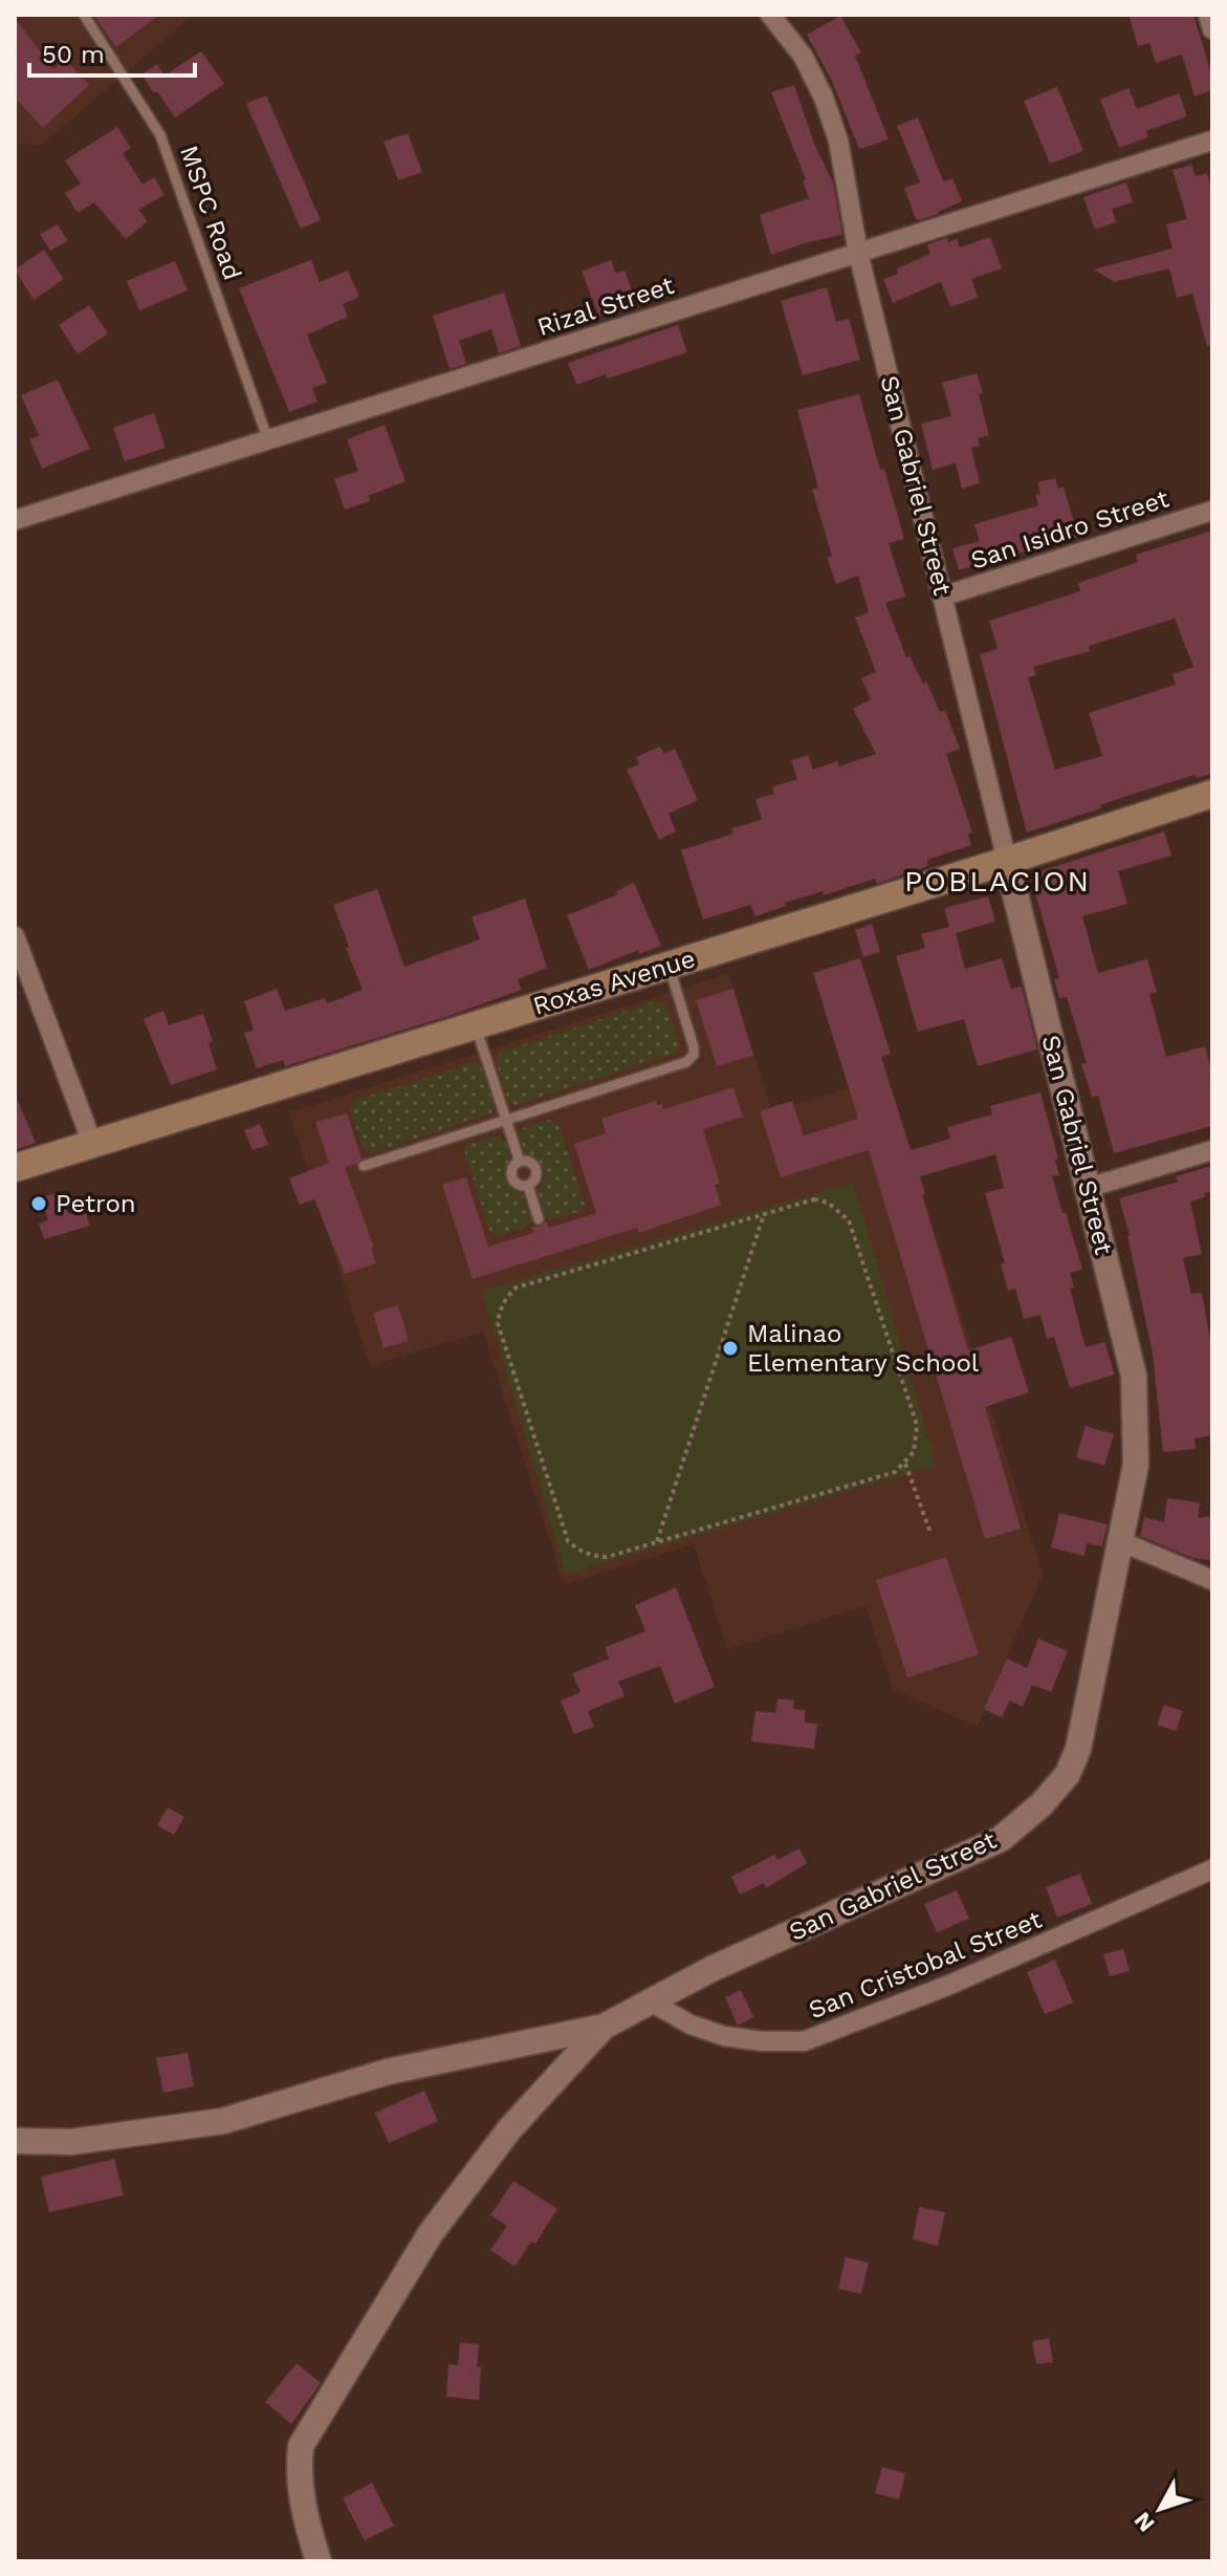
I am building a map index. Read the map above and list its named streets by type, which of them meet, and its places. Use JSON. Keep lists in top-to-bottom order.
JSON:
{
  "streets": {
    "main road": ["Roxas Avenue"],
    "street": [
      "Rizal Street",
      "San Gabriel Street",
      "San Isidro Street",
      "San Cristobal Street"
    ],
    "lane": ["MSPC Road"]
  },
  "crossings": [
    ["MSPC Road", "Rizal Street"],
    ["Rizal Street", "San Gabriel Street"],
    ["San Gabriel Street", "San Isidro Street"],
    ["San Gabriel Street", "Roxas Avenue"],
    ["San Gabriel Street", "San Cristobal Street"]
  ],
  "districts": ["POBLACION"],
  "places": ["Petron", "Malinao Elementary School"],
  "scale_bar": "50 m",
  "north": "bottom left"
}
